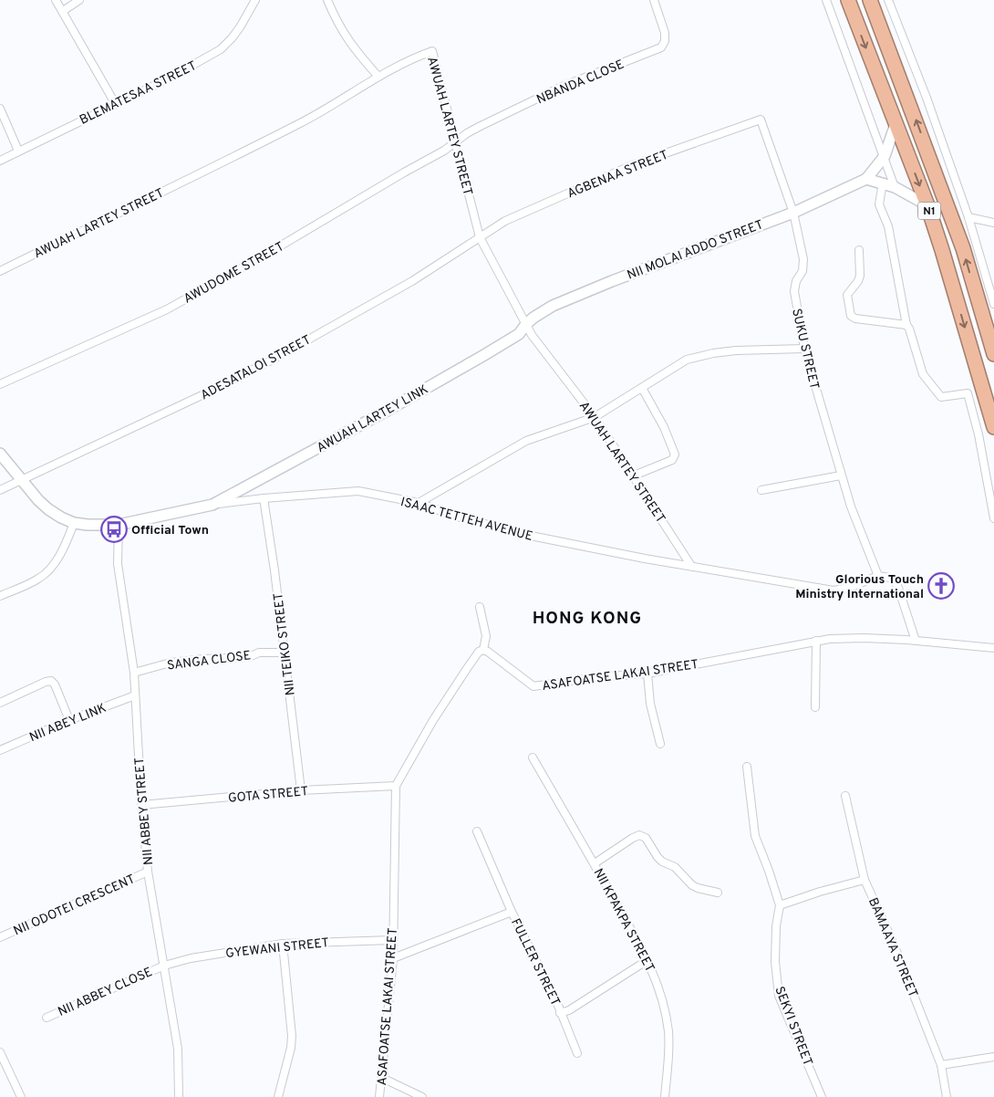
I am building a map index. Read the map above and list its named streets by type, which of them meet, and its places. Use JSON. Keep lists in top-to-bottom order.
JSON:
{
  "streets": {
    "highway": ["N1"],
    "street": [
      "NBANDA CLOSE",
      "BLEMATESAA STREET",
      "AWUAH LARTEY STREET",
      "AGBENAA STREET",
      "NII MOLAI ADDO STREET",
      "AWUDOME STREET",
      "SUKU STREET",
      "ADESATALOI STREET",
      "AWUAH LARTEY LINK",
      "ISAAC TETTEH AVENUE",
      "NII TEIKO STREET",
      "SANGA CLOSE",
      "ASAFOATSE LAKAI STREET",
      "NII ABEY LINK",
      "GOTA STREET",
      "NII ABBEY STREET",
      "NII ODOTEI CRESCENT",
      "NII KPAKPA STREET",
      "GYEWANI STREET",
      "BAMAAYA STREET",
      "FULLER STREET",
      "NII ABBEY CLOSE",
      "SEKYI STREET"
    ]
  },
  "crossings": [
    ["NBANDA CLOSE", "AWUAH LARTEY STREET"],
    ["NBANDA CLOSE", "AWUDOME STREET"],
    ["AWUAH LARTEY STREET", "AGBENAA STREET"],
    ["AWUAH LARTEY STREET", "NII MOLAI ADDO STREET"],
    ["AWUAH LARTEY STREET", "AWUDOME STREET"],
    ["AWUAH LARTEY STREET", "ADESATALOI STREET"],
    ["AWUAH LARTEY STREET", "AWUAH LARTEY LINK"],
    ["AWUAH LARTEY STREET", "ISAAC TETTEH AVENUE"],
    ["AGBENAA STREET", "SUKU STREET"],
    ["AGBENAA STREET", "ADESATALOI STREET"],
    ["N1", "NII MOLAI ADDO STREET"],
    ["NII MOLAI ADDO STREET", "SUKU STREET"],
    ["NII MOLAI ADDO STREET", "AWUAH LARTEY LINK"],
    ["SUKU STREET", "ISAAC TETTEH AVENUE"],
    ["ADESATALOI STREET", "ISAAC TETTEH AVENUE"],
    ["AWUAH LARTEY LINK", "ISAAC TETTEH AVENUE"],
    ["ISAAC TETTEH AVENUE", "NII TEIKO STREET"],
    ["ISAAC TETTEH AVENUE", "NII ABBEY STREET"],
    ["NII TEIKO STREET", "SANGA CLOSE"],
    ["NII TEIKO STREET", "GOTA STREET"],
    ["SANGA CLOSE", "NII ABBEY STREET"],
    ["ASAFOATSE LAKAI STREET", "GOTA STREET"],
    ["ASAFOATSE LAKAI STREET", "GYEWANI STREET"],
    ["ASAFOATSE LAKAI STREET", "FULLER STREET"],
    ["NII ABEY LINK", "NII ABBEY STREET"],
    ["GOTA STREET", "NII ABBEY STREET"],
    ["NII ABBEY STREET", "NII ODOTEI CRESCENT"],
    ["NII ABBEY STREET", "GYEWANI STREET"],
    ["NII ABBEY STREET", "NII ABBEY CLOSE"],
    ["GYEWANI STREET", "NII ABBEY CLOSE"]
  ],
  "districts": ["HONG KONG"],
  "places": {
    "bus stop": ["Official Town"],
    "church": ["Glorious Touch Ministry International"]
  }
}
